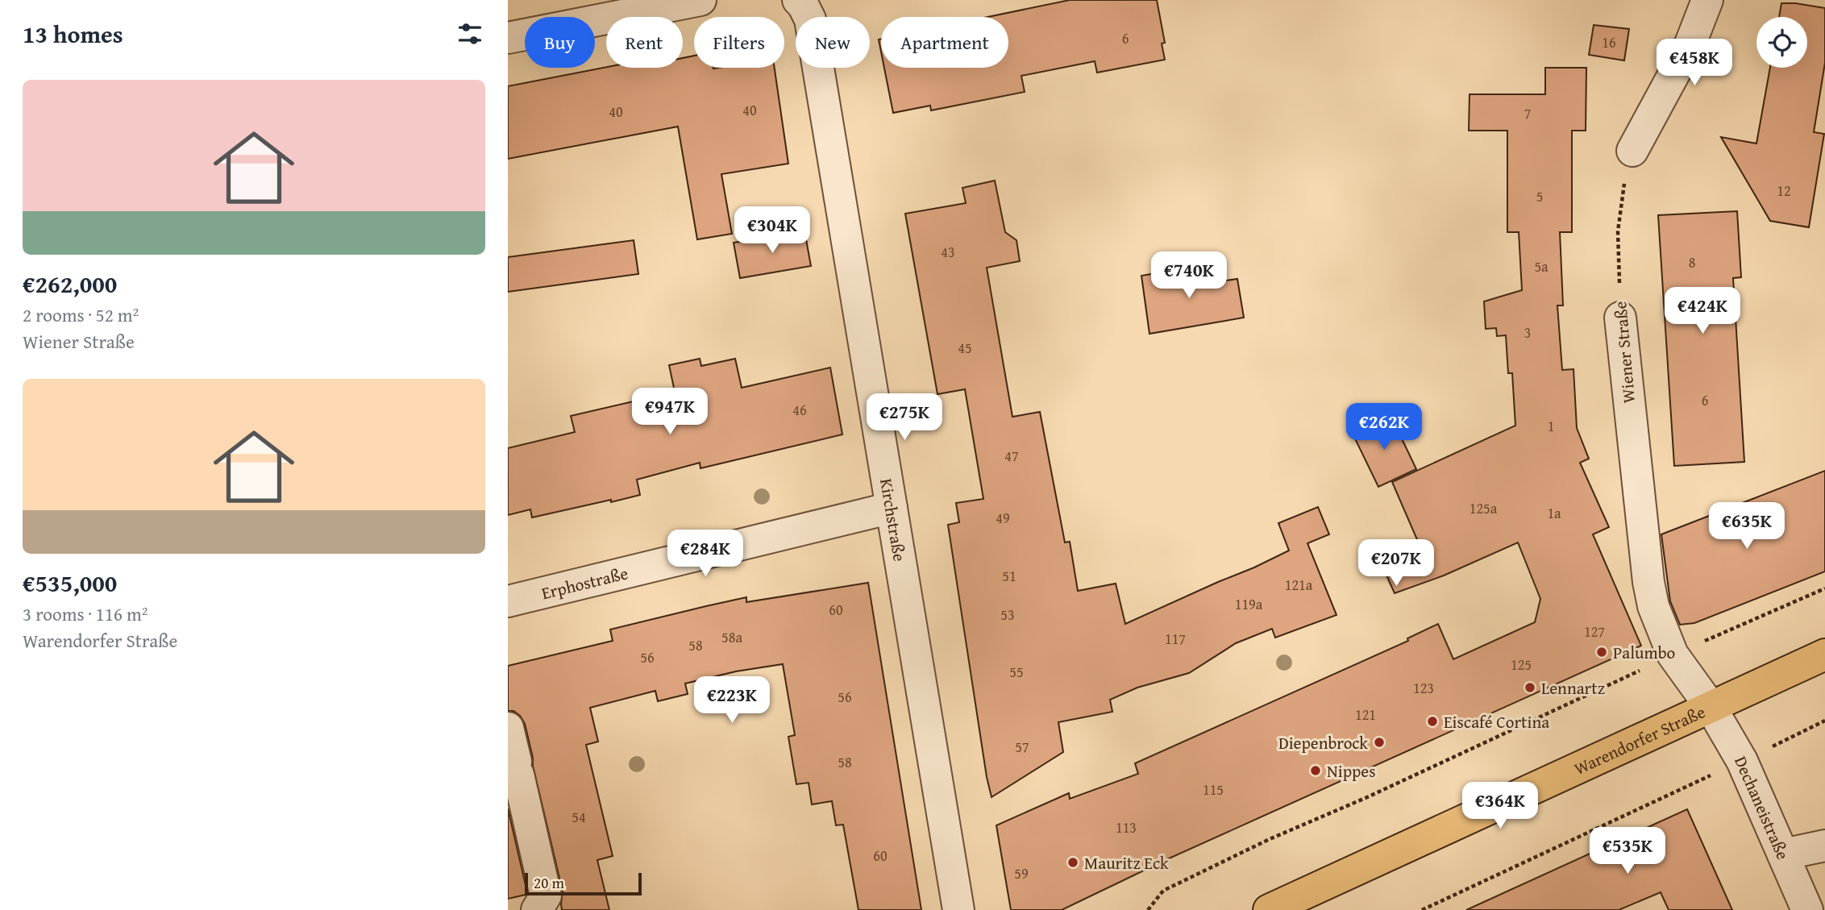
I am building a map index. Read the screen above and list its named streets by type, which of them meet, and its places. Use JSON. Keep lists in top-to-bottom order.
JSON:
{
  "streets": {
    "main road": ["Warendorfer Straße"],
    "street": [
      "Wiener Straße",
      "Kirchstraße",
      "Erphostraße",
      "Dechaneistraße"
    ]
  },
  "crossings": [
    ["Wiener Straße", "Warendorfer Straße"],
    ["Wiener Straße", "Dechaneistraße"],
    ["Kirchstraße", "Erphostraße"],
    ["Warendorfer Straße", "Dechaneistraße"]
  ],
  "places": [
    "Palumbo",
    "Lennartz",
    "Eiscafé Cortina",
    "Diepenbrock",
    "Nippes",
    "Mauritz Eck"
  ],
  "house_numbers": [
    "6",
    "16",
    "40",
    "40",
    "7",
    "12",
    "5",
    "43",
    "8",
    "5a",
    "3",
    "45",
    "6",
    "46",
    "1",
    "47",
    "125a",
    "1a",
    "49",
    "51",
    "121a",
    "119a",
    "60",
    "53",
    "127",
    "58a",
    "117",
    "58",
    "56",
    "125",
    "55",
    "123",
    "56",
    "121",
    "57",
    "58",
    "115",
    "54",
    "113",
    "60",
    "59"
  ],
  "scale_bar": "20 m",
  "page": {
    "heading": "13 homes",
    "chip": [
      "Buy",
      "Rent",
      "Filters",
      "New",
      "Apartment"
    ],
    "price": [
      "€458K",
      "€304K",
      "€740K",
      "€424K",
      "€947K",
      "€275K",
      "€262K",
      "€635K",
      "€284K",
      "€207K",
      "€223K",
      "€364K",
      "€535K"
    ],
    "list": [
      {
        "name": "€262,000",
        "note": "2 rooms · 52 m² · Wiener Straße"
      },
      {
        "name": "€535,000",
        "note": "3 rooms · 116 m² · Warendorfer Straße"
      }
    ],
    "scale": "20 m"
  }
}
